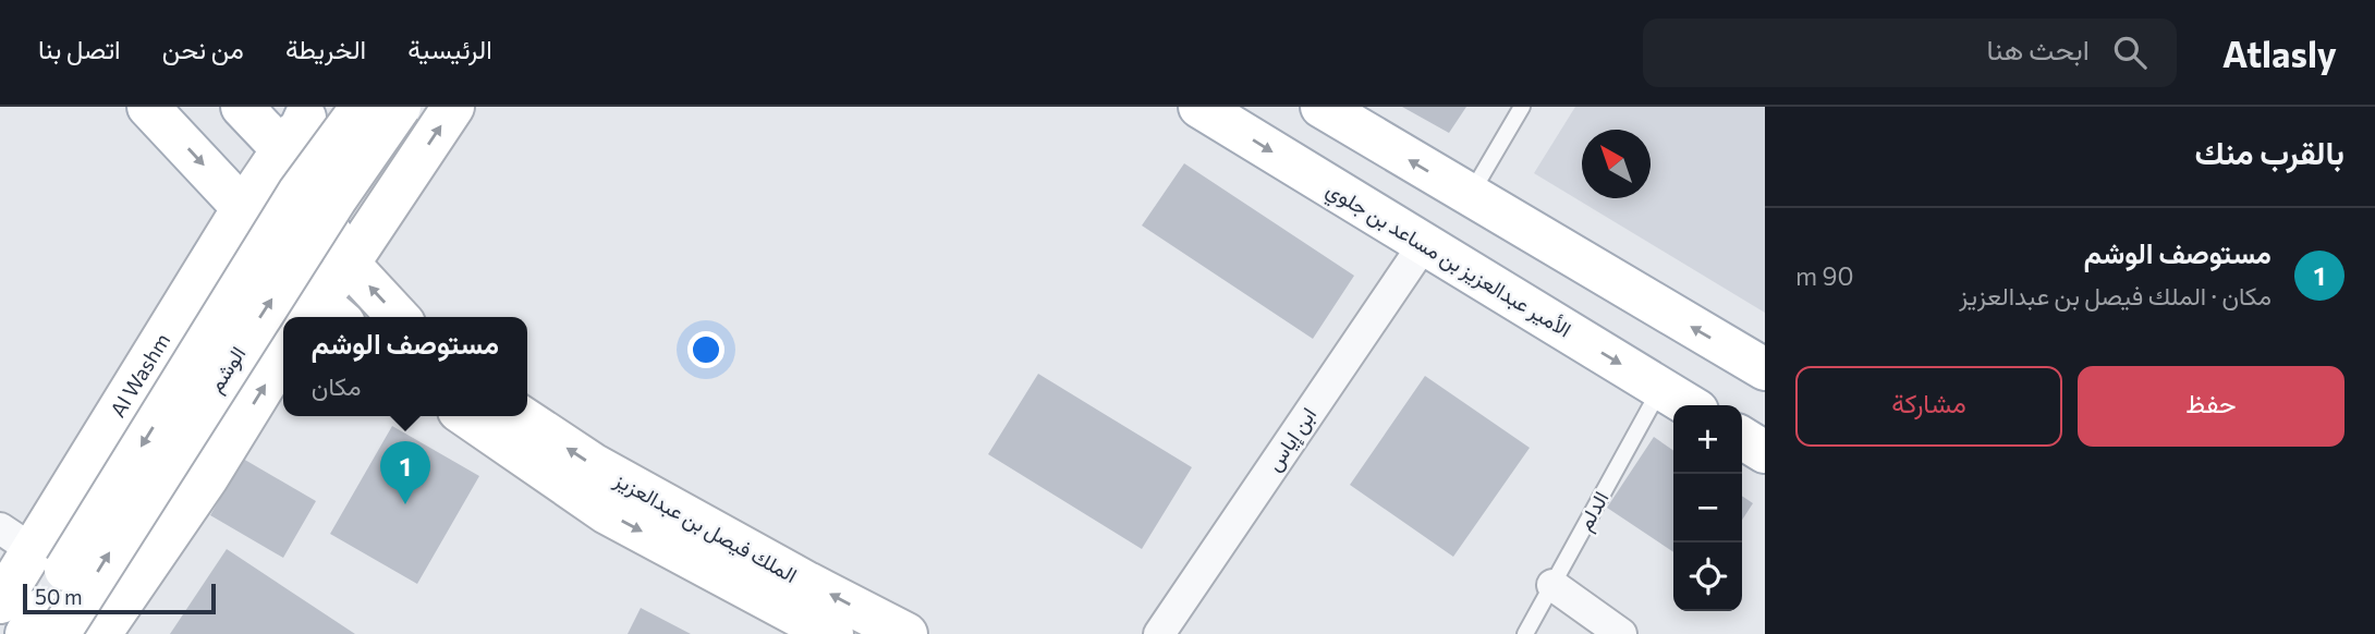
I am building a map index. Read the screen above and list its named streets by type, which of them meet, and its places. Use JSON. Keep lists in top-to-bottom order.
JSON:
{
  "streets": {
    "street": [
      "الأمير عبدالعزيز بن مساعد بن جلوي",
      "الوشم",
      "Al Washm",
      "ابن إياس",
      "الملك فيصل بن عبدالعزيز"
    ],
    "lane": ["الدلم"]
  },
  "crossings": [
    ["الأمير عبدالعزيز بن مساعد بن جلوي", "ابن إياس"],
    ["الأمير عبدالعزيز بن مساعد بن جلوي", "الدلم"]
  ],
  "scale_bar": "50 m",
  "north": "top left",
  "page": {
    "header": "Atlasly",
    "search": "ابحث هنا",
    "nav": [
      "الرئيسية",
      "الخريطة",
      "من نحن",
      "اتصل بنا"
    ],
    "heading": "بالقرب منك",
    "list": [
      {
        "mark": "1",
        "name": "مستوصف الوشم",
        "note": "مكان · الملك فيصل بن عبدالعزيز",
        "value": "90 m"
      }
    ],
    "popup": ["مستوصف الوشم", "مكان"],
    "buttons": ["حفظ", "مشاركة"],
    "map_buttons": ["+", "−"],
    "pins": "1",
    "scale": "50 m"
  }
}
